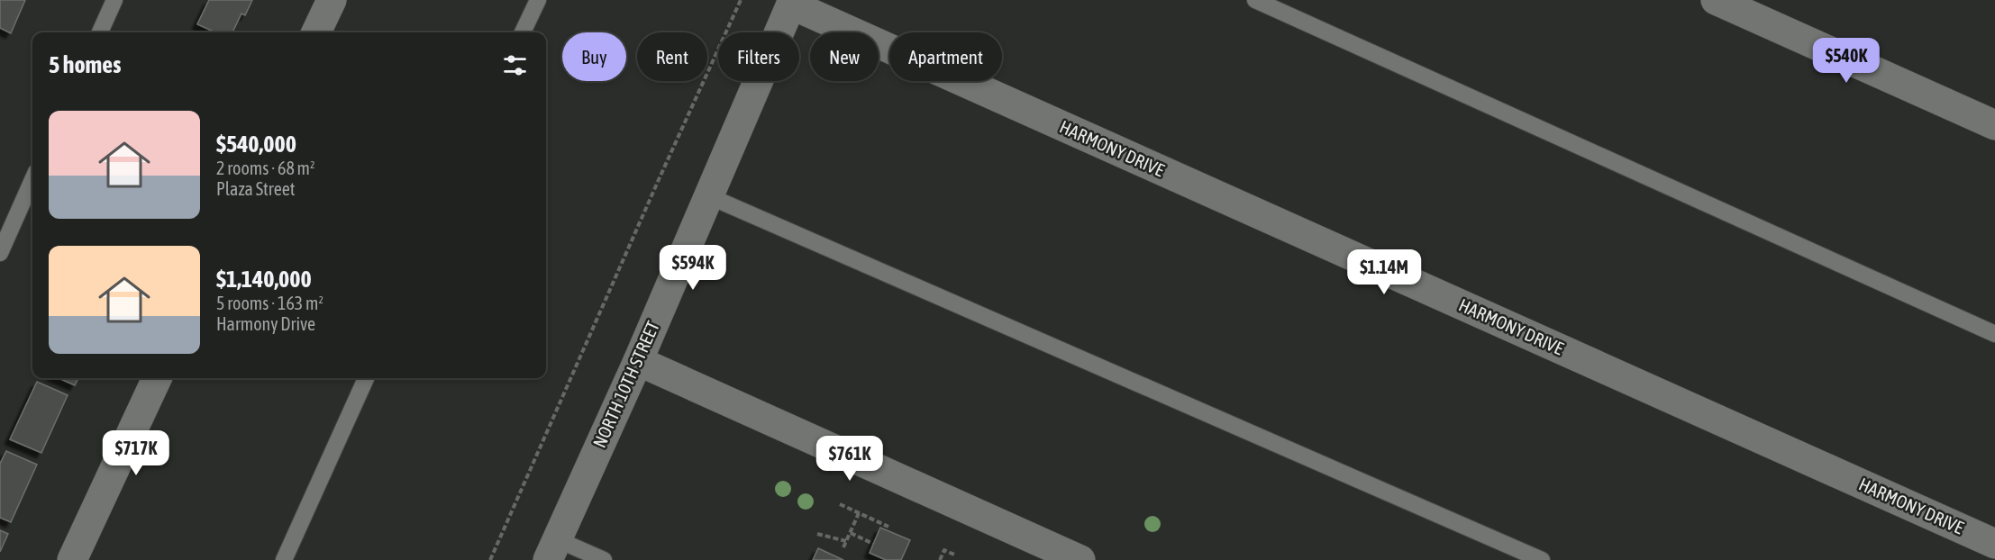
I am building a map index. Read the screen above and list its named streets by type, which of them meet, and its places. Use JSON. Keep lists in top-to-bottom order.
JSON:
{
  "streets": {
    "street": ["HARMONY DRIVE", "NORTH 10TH STREET"]
  },
  "crossings": [
    ["HARMONY DRIVE", "NORTH 10TH STREET"]
  ],
  "page": {
    "chip": [
      "Buy",
      "Rent",
      "Filters",
      "New",
      "Apartment"
    ],
    "heading": "5 homes",
    "price": [
      "$540K",
      "$594K",
      "$1.14M",
      "$717K",
      "$761K"
    ],
    "list": [
      {
        "name": "$540,000",
        "note": "2 rooms · 68 m² · Plaza Street"
      },
      {
        "name": "$1,140,000",
        "note": "5 rooms · 163 m² · Harmony Drive"
      }
    ]
  }
}
